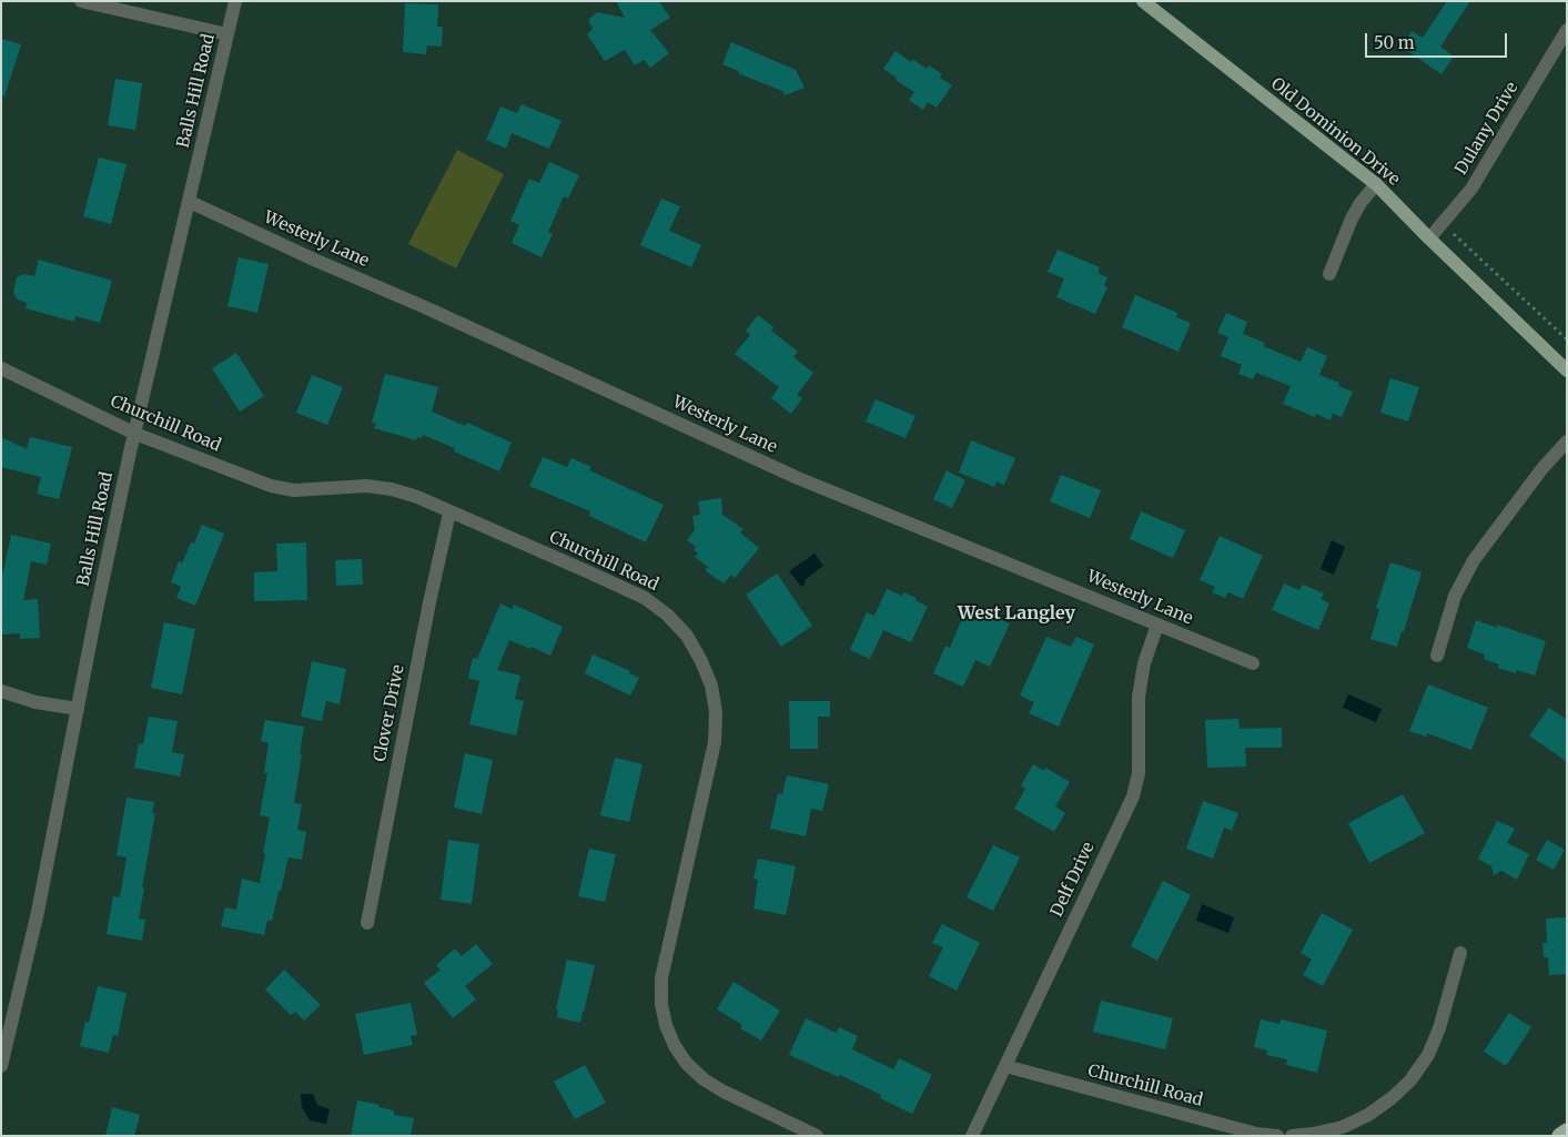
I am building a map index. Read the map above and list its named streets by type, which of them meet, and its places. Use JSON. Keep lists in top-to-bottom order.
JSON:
{
  "streets": {
    "main road": ["Old Dominion Drive"],
    "street": [
      "Balls Hill Road",
      "Dulany Drive",
      "Westerly Lane",
      "Churchill Road",
      "Clover Drive",
      "Delf Drive"
    ]
  },
  "crossings": [
    ["Balls Hill Road", "Westerly Lane"],
    ["Balls Hill Road", "Churchill Road"],
    ["Dulany Drive", "Old Dominion Drive"],
    ["Westerly Lane", "Delf Drive"],
    ["Churchill Road", "Clover Drive"],
    ["Churchill Road", "Delf Drive"]
  ],
  "districts": ["West Langley"],
  "scale_bar": "50 m"
}
